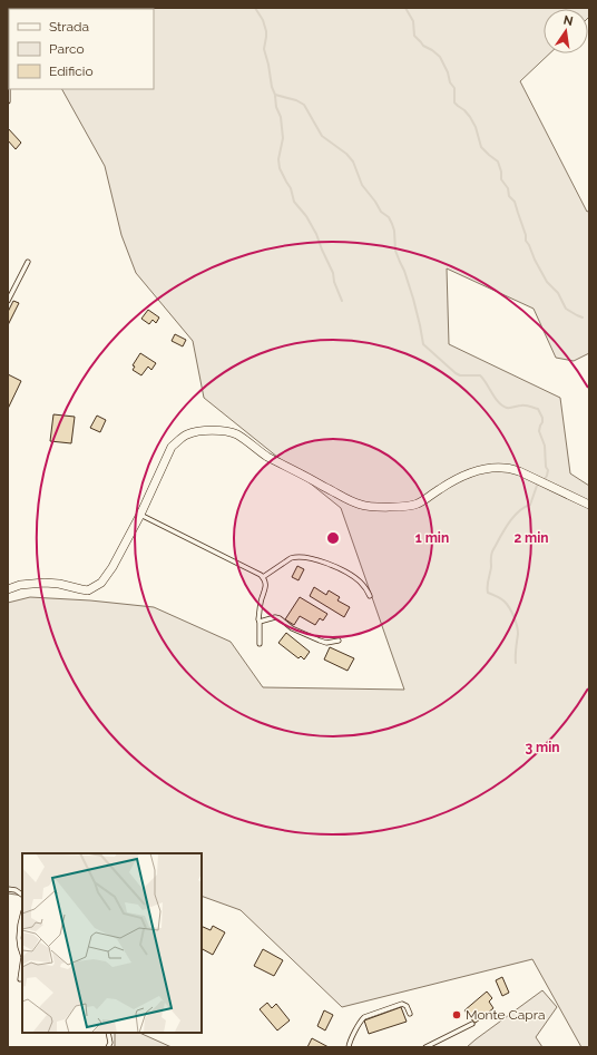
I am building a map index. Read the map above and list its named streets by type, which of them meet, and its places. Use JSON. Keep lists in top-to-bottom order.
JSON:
{
  "places": ["Monte Capra"],
  "legend": ["Strada", "Parco", "Edificio"],
  "north": "top",
  "rings": ["1 min", "2 min", "3 min"]
}
